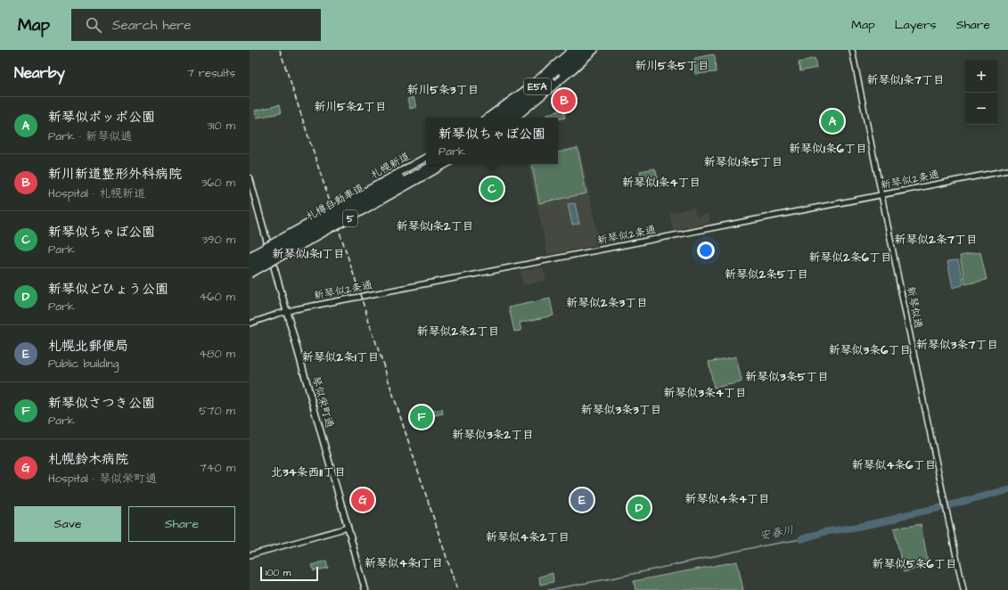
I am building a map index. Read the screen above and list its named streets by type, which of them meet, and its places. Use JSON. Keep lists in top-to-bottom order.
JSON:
{
  "streets": {
    "highway": [
      "E5A",
      "札幌新道",
      "札樽自動車道",
      "5"
    ],
    "main road": ["琴似栄町通"],
    "street": ["新琴似2条通", "新琴似通"]
  },
  "crossings": [
    ["新琴似2条通", "新琴似通"],
    ["新琴似2条通", "琴似栄町通"]
  ],
  "districts": [
    "新川5条5丁目",
    "新琴似1条7丁目",
    "新川5条3丁目",
    "新川5条2丁目",
    "新琴似1条6丁目",
    "新琴似1条5丁目",
    "新琴似1条4丁目",
    "新琴似1条2丁目",
    "新琴似2条7丁目",
    "新琴似1条1丁目",
    "新琴似2条6丁目",
    "新琴似2条5丁目",
    "新琴似2条3丁目",
    "新琴似2条2丁目",
    "新琴似3条7丁目",
    "新琴似3条6丁目",
    "新琴似2条1丁目",
    "新琴似3条5丁目",
    "新琴似3条4丁目",
    "新琴似3条3丁目",
    "新琴似3条2丁目",
    "新琴似4条6丁目",
    "北34条西11丁目",
    "新琴似4条4丁目",
    "新琴似4条2丁目",
    "新琴似4条1丁目",
    "新琴似5条6丁目"
  ],
  "water": ["安春川"],
  "scale_bar": "100 m",
  "page": {
    "header": "Map",
    "search": "Search here",
    "nav": ["Map", "Layers", "Share"],
    "heading": ["Nearby", "7 results"],
    "map_buttons": ["+", "−"],
    "pins": [
      "B",
      "A",
      "C",
      "F",
      "E",
      "G",
      "D"
    ],
    "list": [
      {
        "mark": "A",
        "name": "新琴似ポッポ公園",
        "note": "Park · 新琴似通",
        "value": "310 m"
      },
      {
        "mark": "B",
        "name": "新川新道整形外科病院",
        "note": "Hospital · 札幌新道",
        "value": "360 m"
      },
      {
        "mark": "C",
        "name": "新琴似ちゃぼ公園",
        "note": "Park",
        "value": "390 m"
      },
      {
        "mark": "D",
        "name": "新琴似どひょう公園",
        "note": "Park",
        "value": "460 m"
      },
      {
        "mark": "E",
        "name": "札幌北郵便局",
        "note": "Public building",
        "value": "480 m"
      },
      {
        "mark": "F",
        "name": "新琴似さつき公園",
        "note": "Park",
        "value": "570 m"
      },
      {
        "mark": "G",
        "name": "札幌鈴木病院",
        "note": "Hospital · 琴似栄町通",
        "value": "740 m"
      }
    ],
    "popup": ["新琴似ちゃぼ公園", "Park"],
    "buttons": ["Save", "Share"],
    "scale": "100 m"
  }
}
